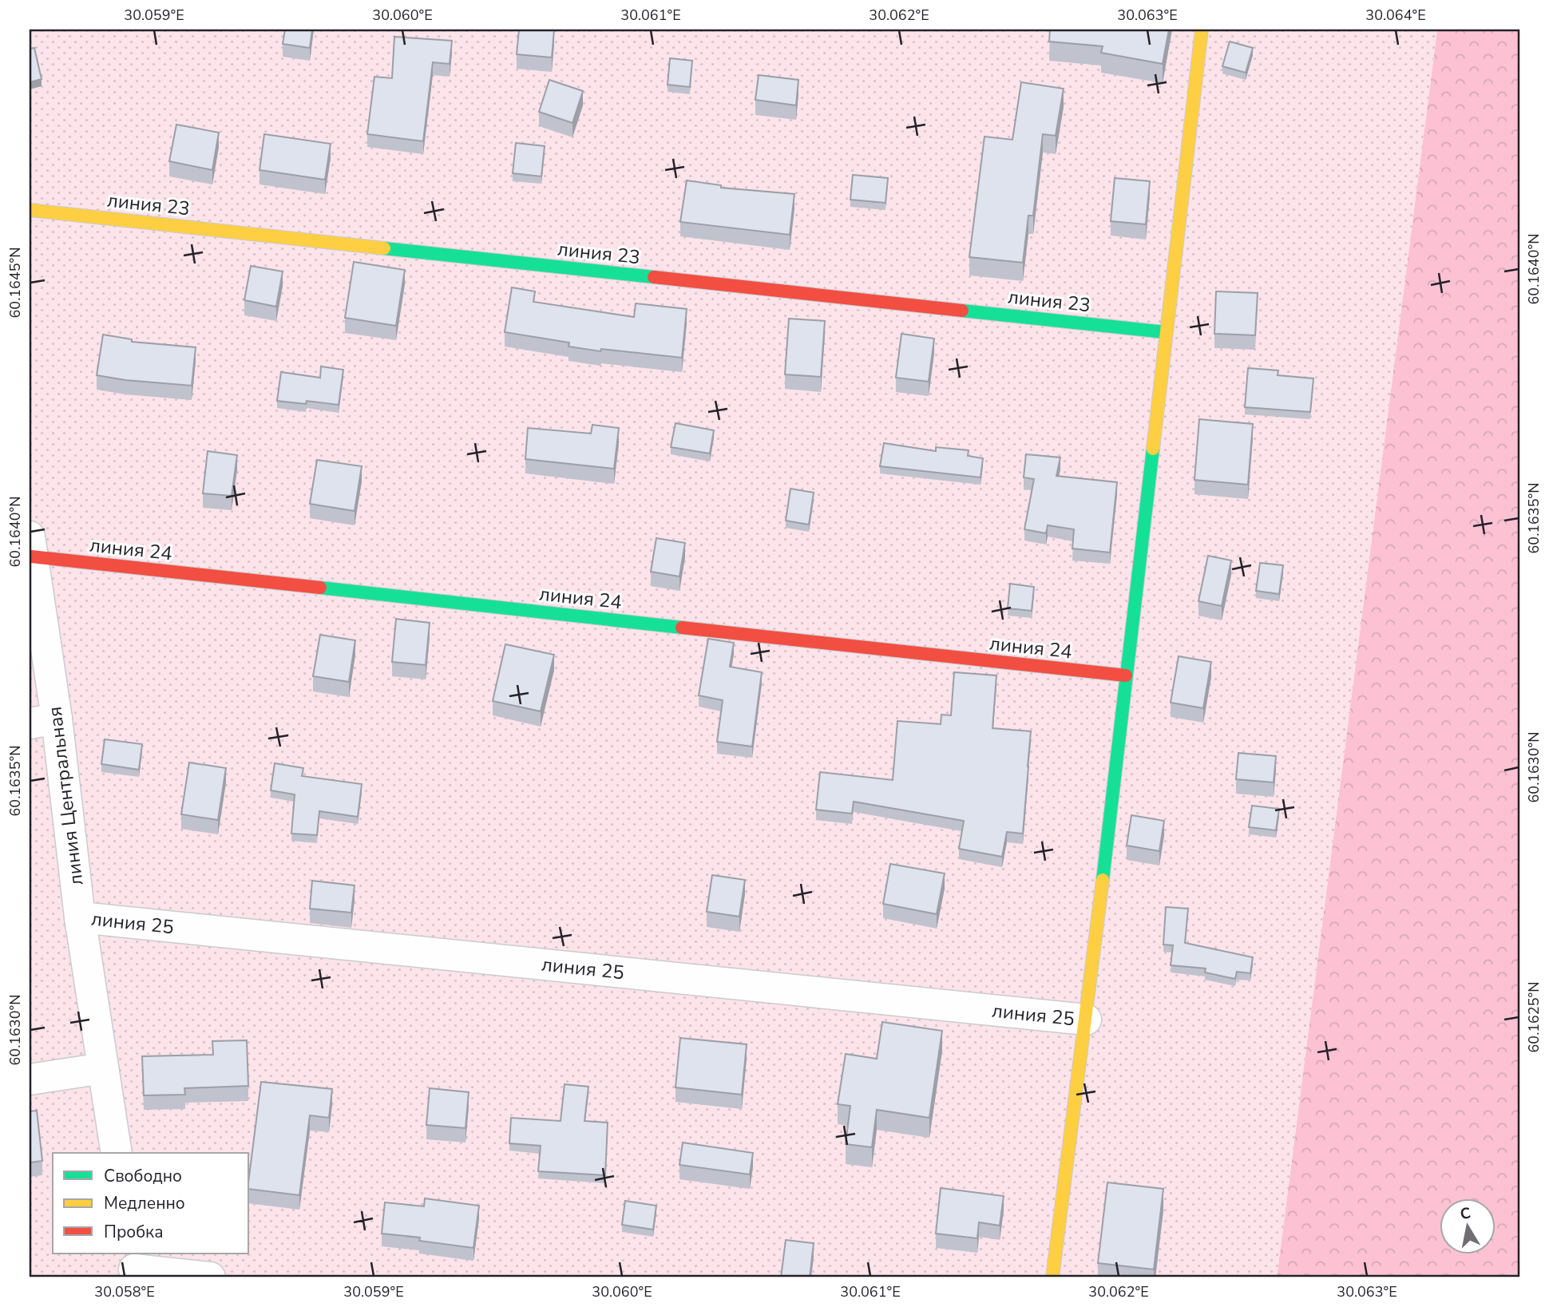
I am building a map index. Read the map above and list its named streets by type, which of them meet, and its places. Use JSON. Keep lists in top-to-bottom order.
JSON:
{
  "streets": {
    "street": [
      "линия 23",
      "линия 24",
      "линия Центральная",
      "линия 25"
    ]
  },
  "crossings": [
    ["линия 24", "линия Центральная"],
    ["линия Центральная", "линия 25"]
  ],
  "legend": ["Свободно", "Медленно", "Пробка"],
  "north": "top",
  "coordinates": [
    "30.059°E",
    "30.060°E",
    "30.061°E",
    "30.062°E",
    "30.063°E",
    "30.064°E",
    "60.1640°N",
    "60.1645°N",
    "60.1635°N",
    "60.1630°N",
    "60.1625°N",
    "30.058°E"
  ]
}
